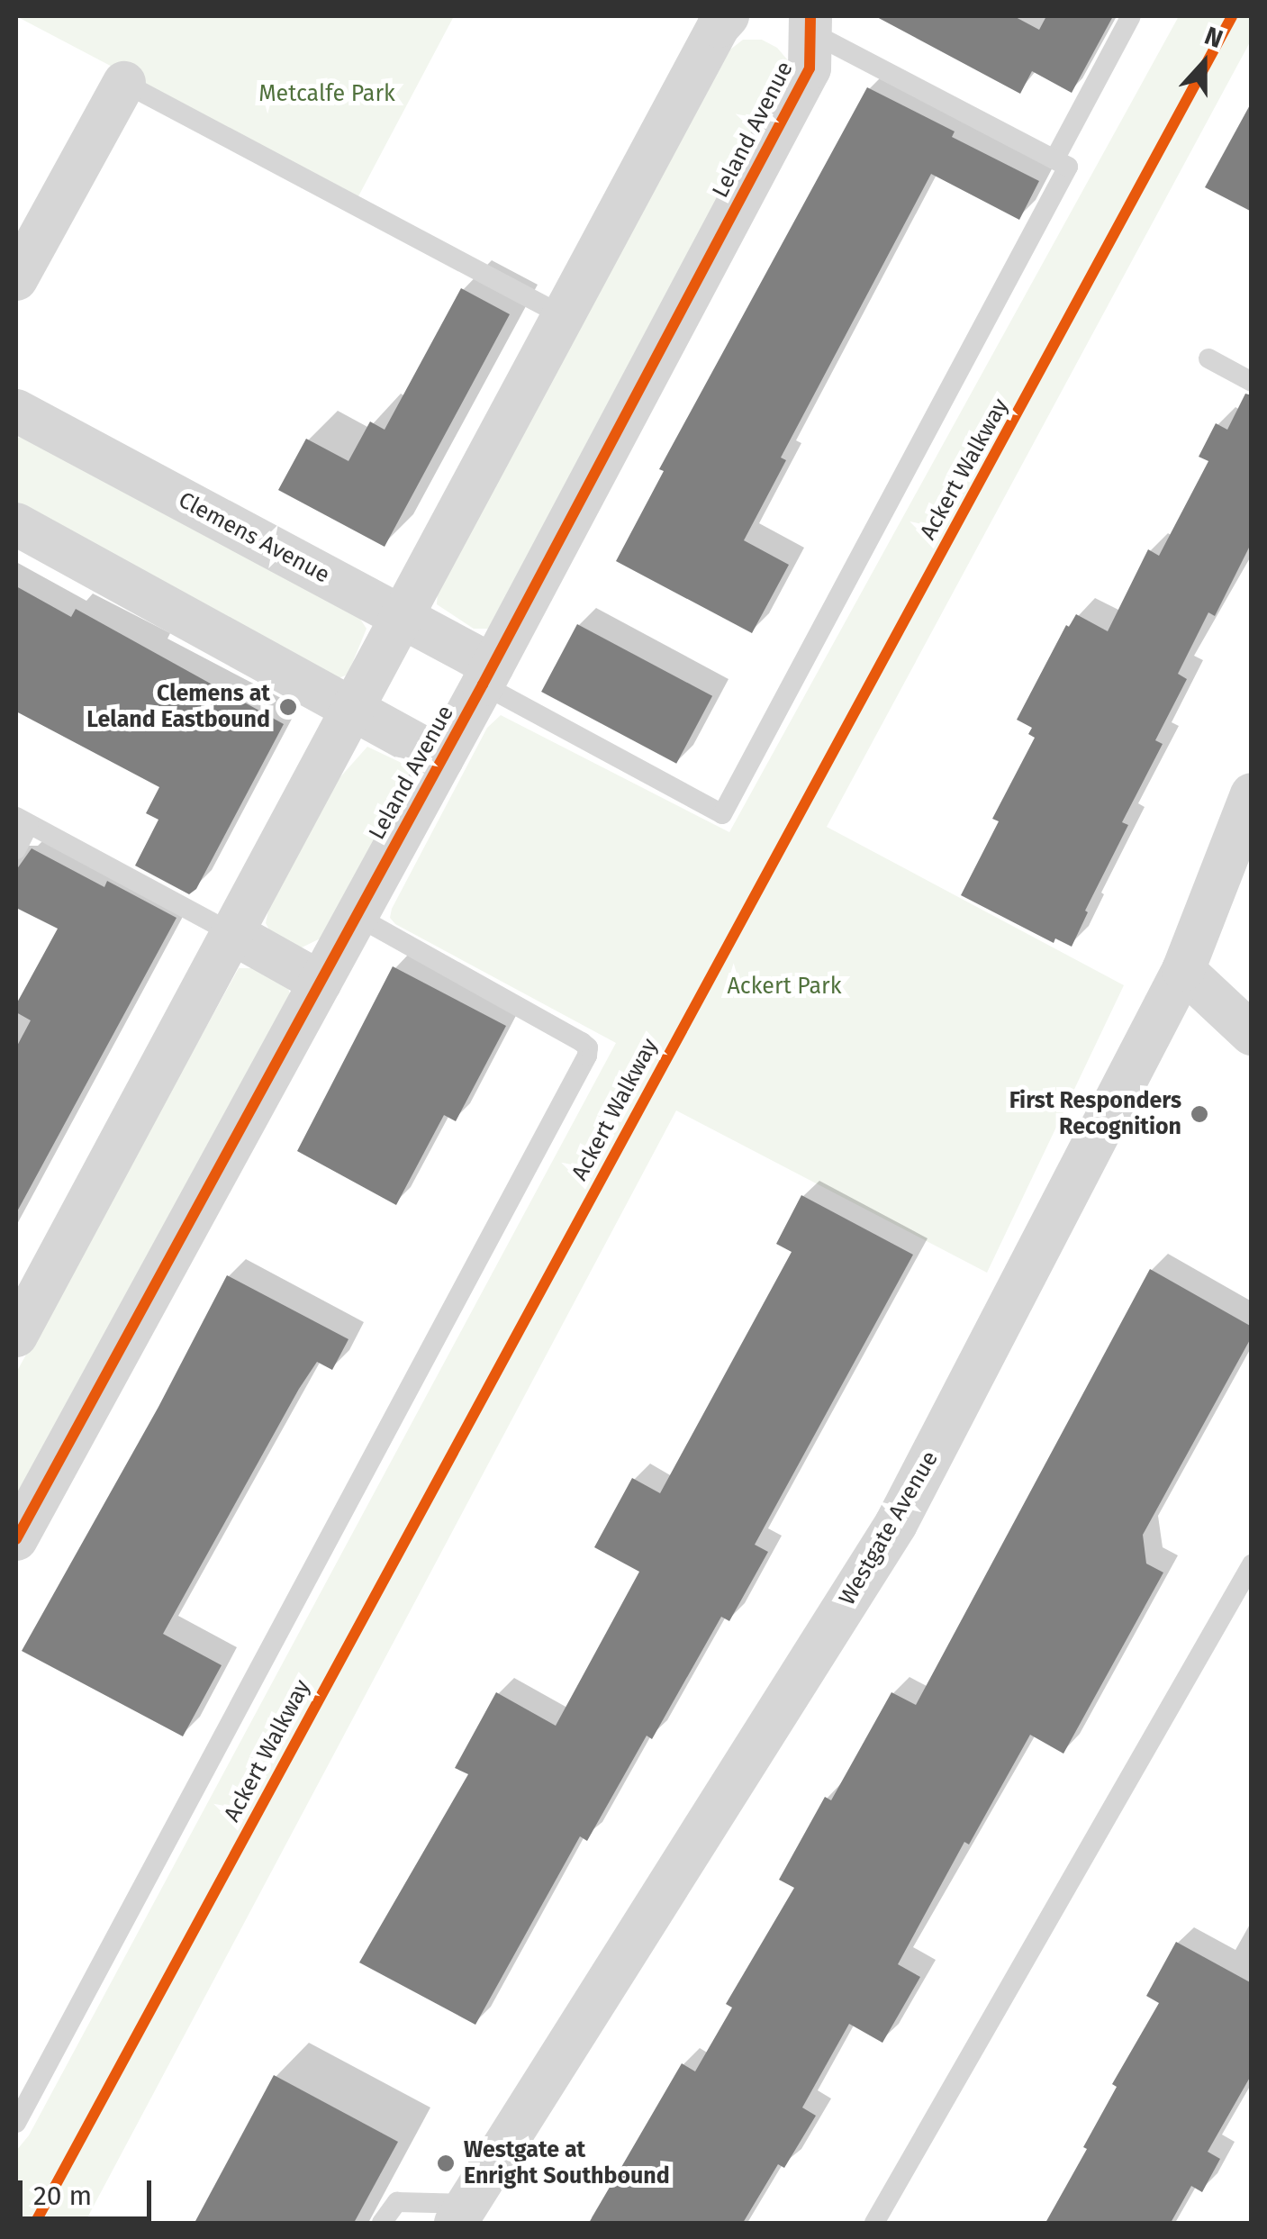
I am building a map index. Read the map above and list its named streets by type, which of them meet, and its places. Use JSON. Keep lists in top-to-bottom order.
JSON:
{
  "streets": {
    "street": ["Leland Avenue", "Clemens Avenue", "Westgate Avenue"],
    "cycle path": ["Ackert Walkway"]
  },
  "crossings": [
    ["Leland Avenue", "Clemens Avenue"]
  ],
  "parks": ["Metcalfe Park", "Ackert Park"],
  "places": ["Clemens at Leland Eastbound", "First Responders Recognition", "Westgate at Enright Southbound"],
  "scale_bar": "20 m",
  "north": "top"
}
